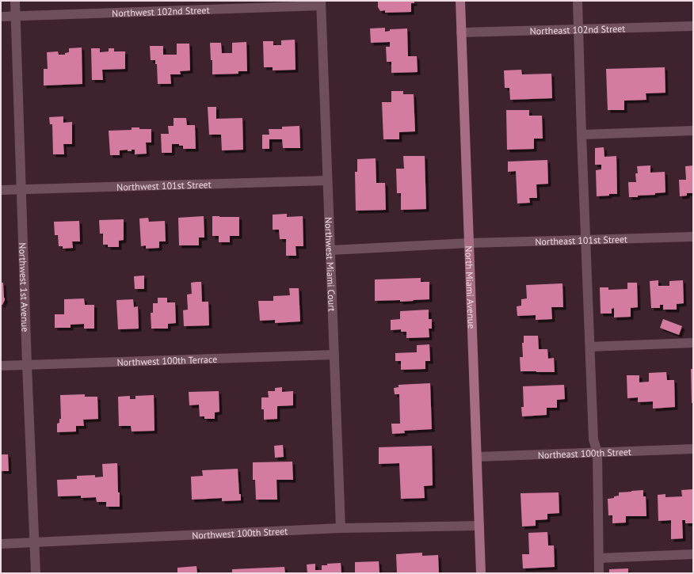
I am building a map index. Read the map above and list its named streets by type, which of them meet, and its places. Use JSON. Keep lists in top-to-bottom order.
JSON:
{
  "streets": {
    "main road": ["North Miami Avenue"],
    "street": [
      "Northwest 102nd Street",
      "Northeast 102nd Street",
      "Northwest 101st Street",
      "Northeast 101st Street",
      "Northwest Miami Court",
      "Northwest 1st Avenue",
      "Northwest 100th Terrace",
      "Northeast 100th Street",
      "Northwest 100th Street"
    ]
  },
  "crossings": [
    ["Northwest 102nd Street", "Northwest Miami Court"],
    ["Northwest 102nd Street", "Northwest 1st Avenue"],
    ["Northeast 102nd Street", "North Miami Avenue"],
    ["Northwest 101st Street", "Northwest Miami Court"],
    ["Northwest 101st Street", "Northwest 1st Avenue"],
    ["Northeast 101st Street", "North Miami Avenue"],
    ["Northwest Miami Court", "Northwest 100th Terrace"],
    ["Northwest Miami Court", "Northwest 100th Street"],
    ["Northwest 1st Avenue", "Northwest 100th Terrace"],
    ["Northwest 1st Avenue", "Northwest 100th Street"],
    ["North Miami Avenue", "Northeast 100th Street"],
    ["North Miami Avenue", "Northwest 100th Street"]
  ]
}
